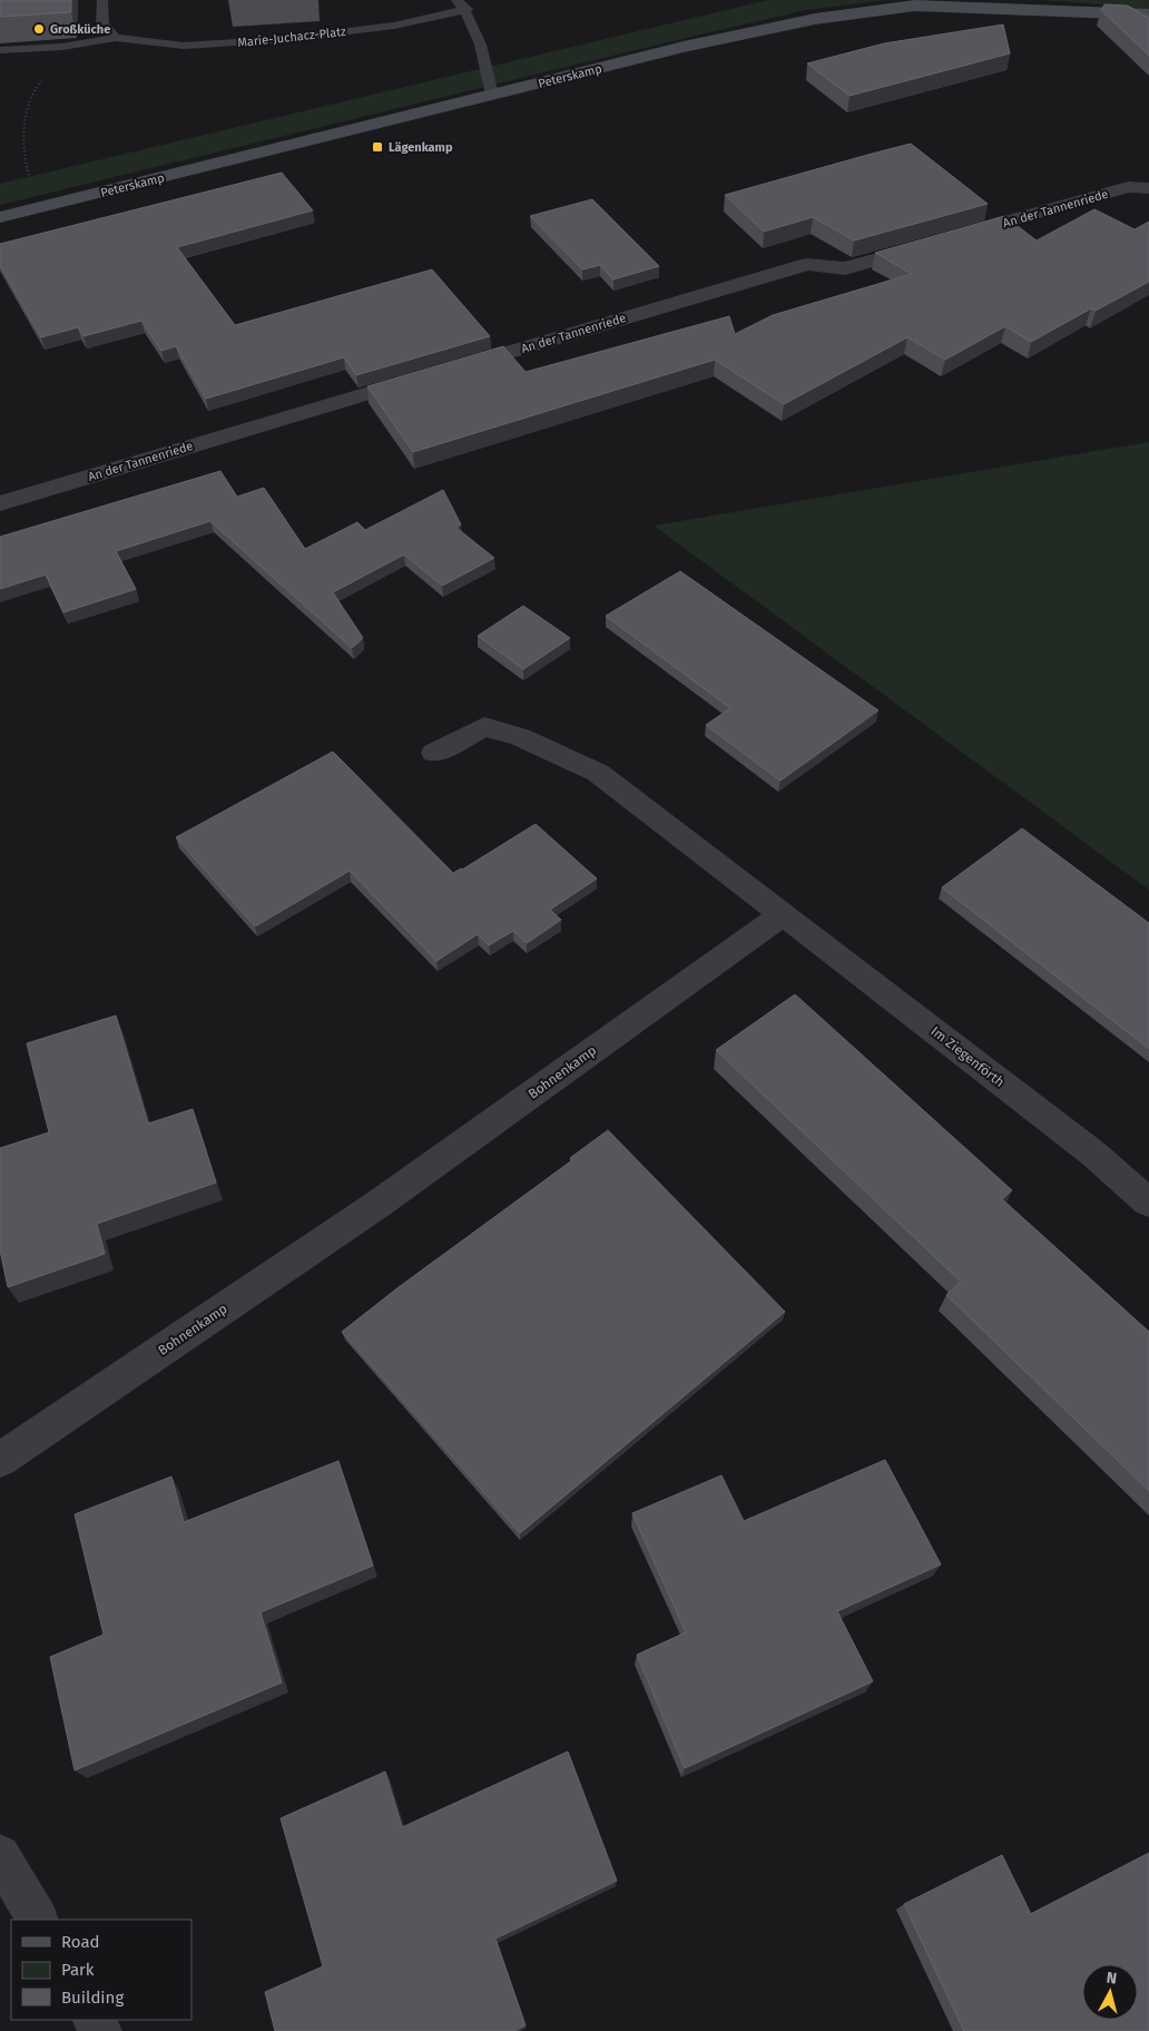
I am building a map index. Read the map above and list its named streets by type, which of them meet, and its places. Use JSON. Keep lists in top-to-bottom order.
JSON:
{
  "streets": {
    "street": [
      "Peterskamp",
      "An der Tannenriede",
      "Im Ziegenförth",
      "Bohnenkamp"
    ],
    "lane": ["Marie-Juchacz-Platz"]
  },
  "crossings": [
    ["Marie-Juchacz-Platz", "Peterskamp"],
    ["Im Ziegenförth", "Bohnenkamp"]
  ],
  "places": {
    "other": ["Großküche"],
    "transit": ["Lägenkamp"]
  },
  "legend": ["Road", "Park", "Building"],
  "north": "top"
}
